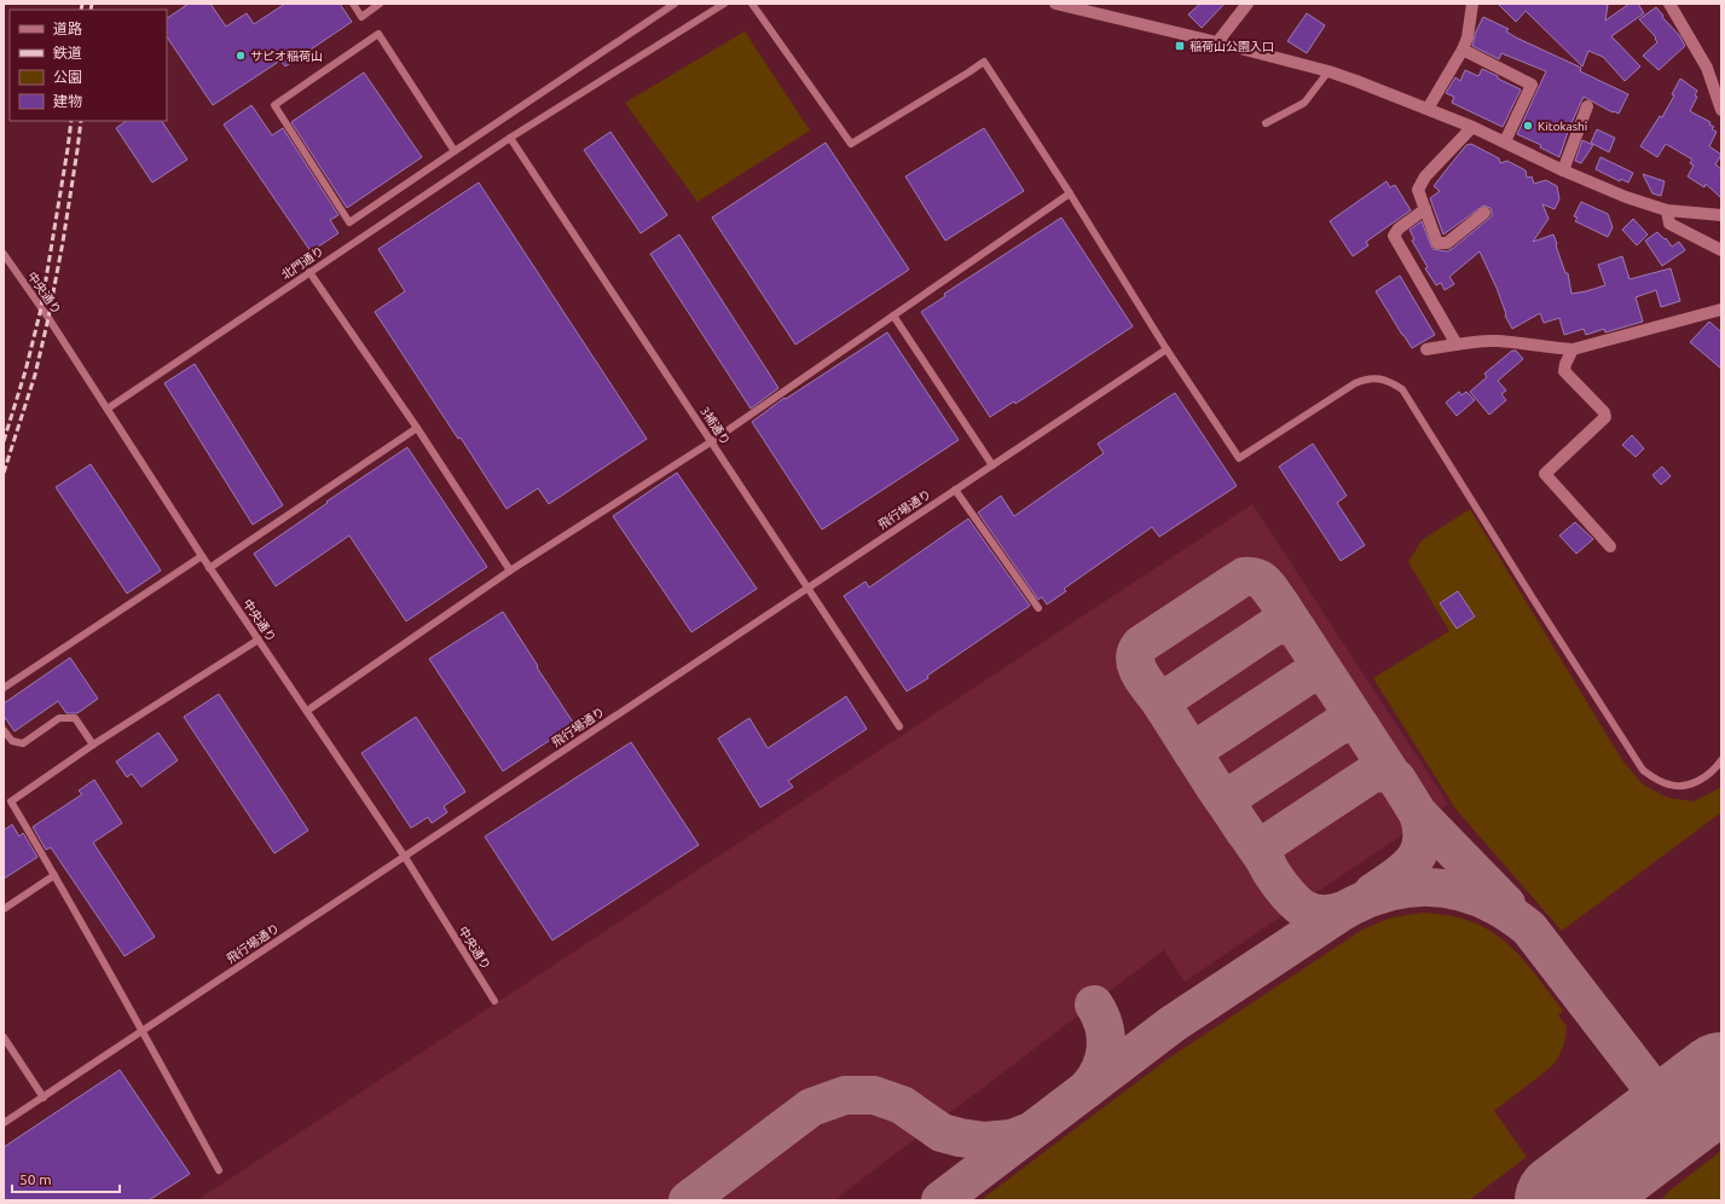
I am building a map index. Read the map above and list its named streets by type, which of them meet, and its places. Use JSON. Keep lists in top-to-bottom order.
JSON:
{
  "streets": {
    "lane": [
      "北門通り",
      "中央通り",
      "3補通り",
      "飛行場通り"
    ]
  },
  "crossings": [
    ["北門通り", "中央通り"],
    ["北門通り", "3補通り"],
    ["中央通り", "飛行場通り"],
    ["3補通り", "飛行場通り"]
  ],
  "places": {
    "transit": ["稲荷山公園入口"],
    "other": ["サピオ稲荷山", "Kitokashi"]
  },
  "legend": [
    "道路",
    "鉄道",
    "公園",
    "建物"
  ],
  "scale_bar": "50 m"
}
